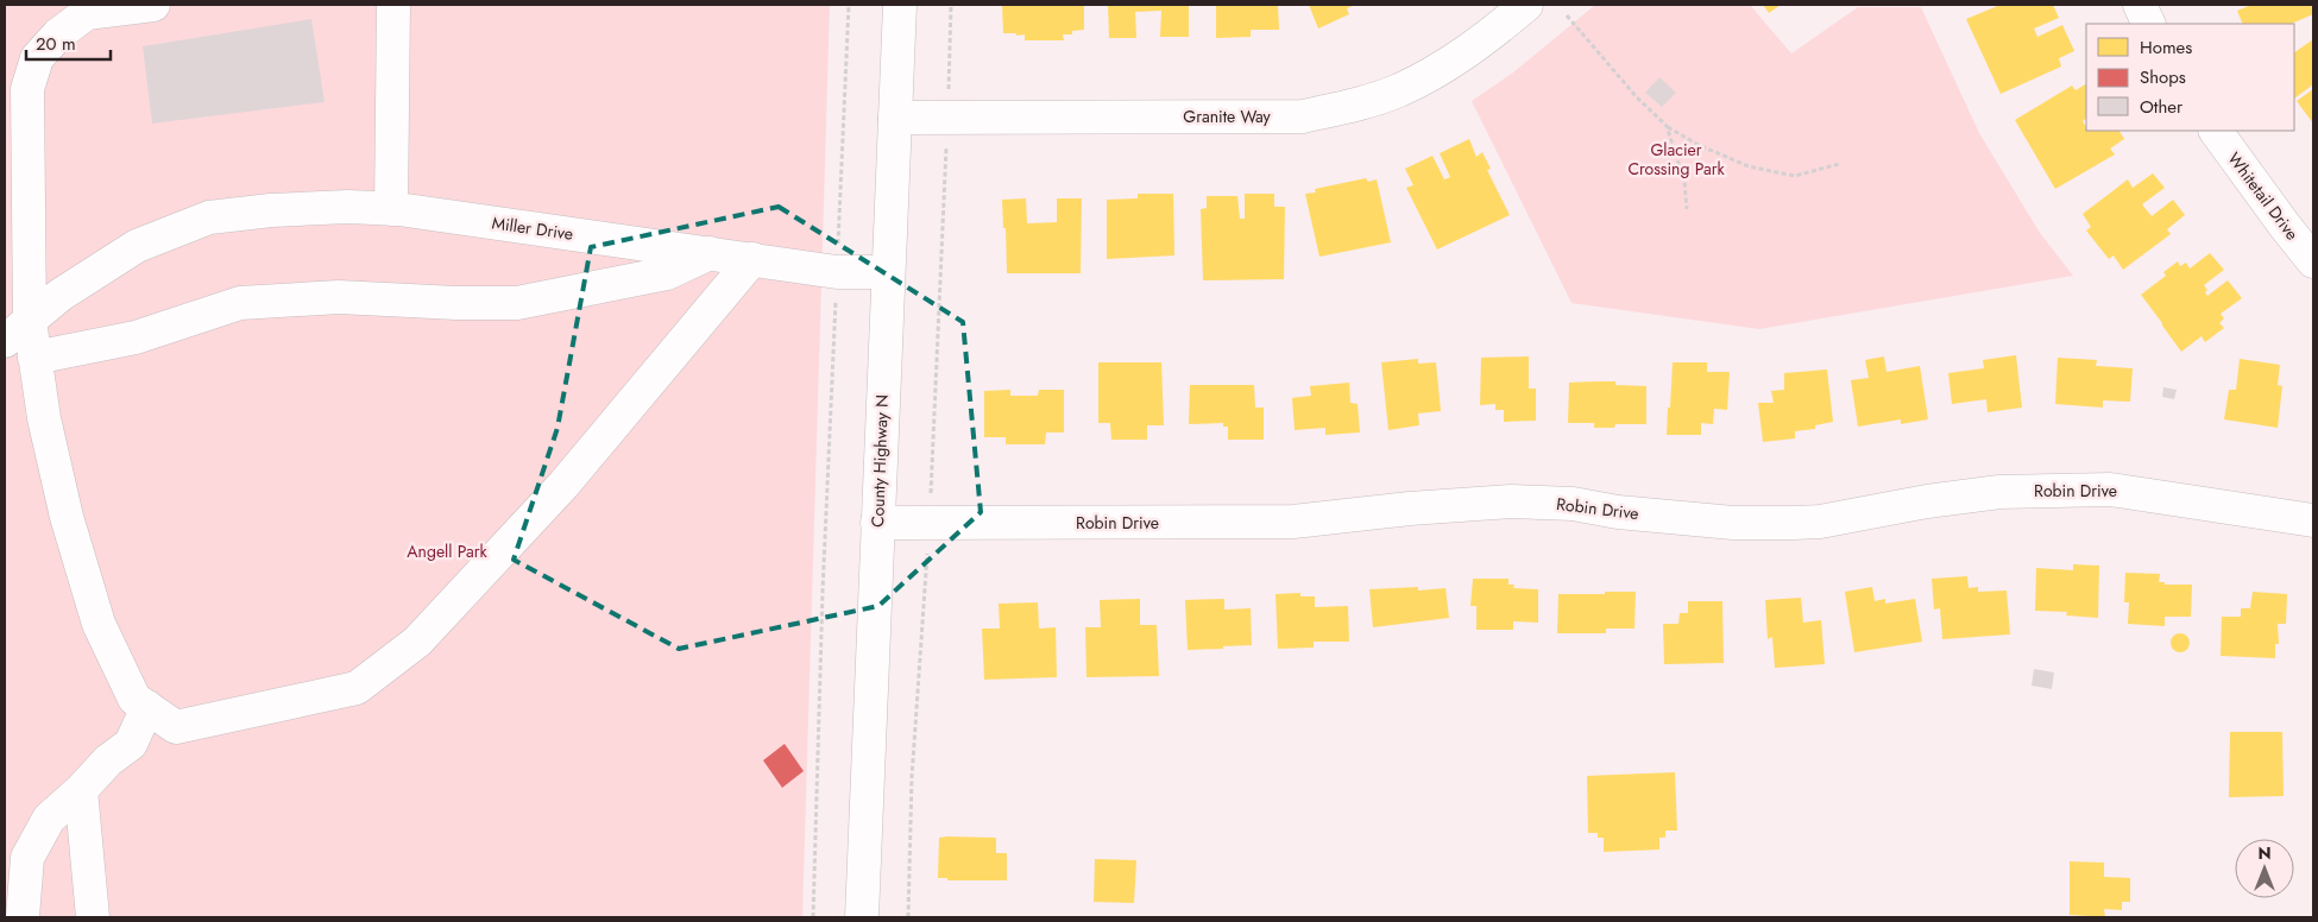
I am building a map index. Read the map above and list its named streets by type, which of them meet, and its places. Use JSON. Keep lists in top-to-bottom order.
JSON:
{
  "streets": {
    "street": [
      "Granite Way",
      "Whitetail Drive",
      "Miller Drive",
      "County Highway N",
      "Robin Drive"
    ]
  },
  "crossings": [
    ["Granite Way", "County Highway N"],
    ["Miller Drive", "County Highway N"],
    ["County Highway N", "Robin Drive"]
  ],
  "parks": ["Glacier Crossing Park", "Angell Park"],
  "legend": ["Homes", "Shops", "Other"],
  "scale_bar": "20 m",
  "north": "top"
}
